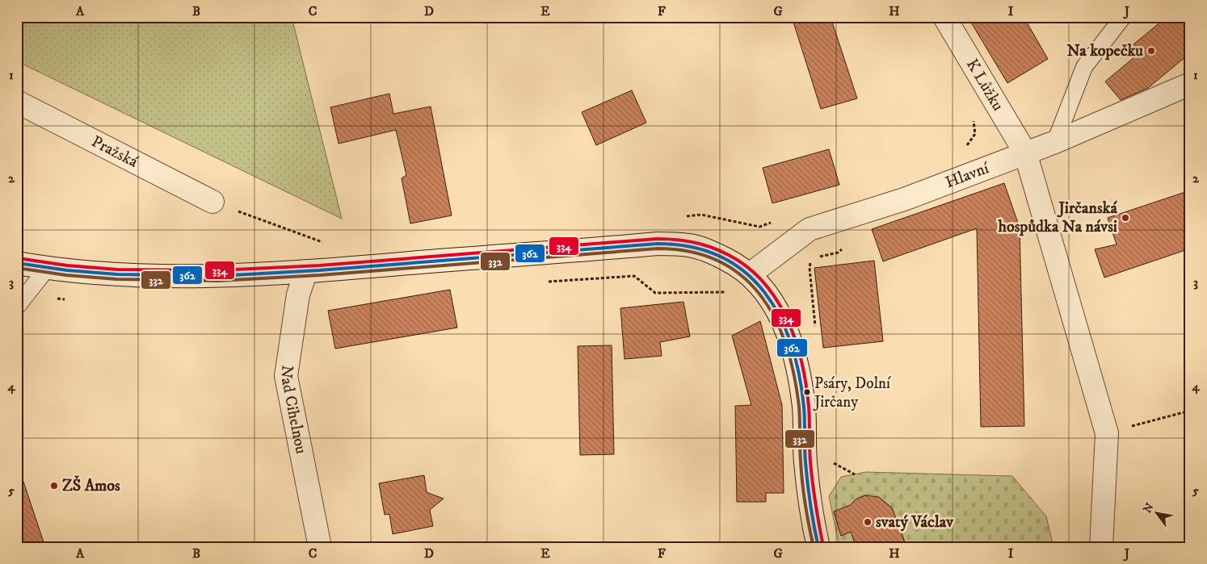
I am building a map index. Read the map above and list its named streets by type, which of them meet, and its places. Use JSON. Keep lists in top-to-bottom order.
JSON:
{
  "streets": {
    "street": [
      "K Lůžku",
      "Pražská",
      "Hlavní",
      "Nad Cihelnou"
    ]
  },
  "crossings": [
    ["K Lůžku", "Hlavní"]
  ],
  "places": [
    "Na kopečku",
    "Jirčanská hospůdka Na návsi",
    "Psáry, Dolní Jirčany",
    "ZŠ Amos",
    "svatý Václav"
  ],
  "lines": ["transit line 334", "transit line 362", "transit line 332"],
  "north": "top left",
  "grid": {
    "columns": [
      "A",
      "B",
      "C",
      "D",
      "E",
      "F",
      "G",
      "H",
      "I",
      "J"
    ],
    "rows": [
      "1",
      "2",
      "3",
      "4",
      "5"
    ]
  }
}
